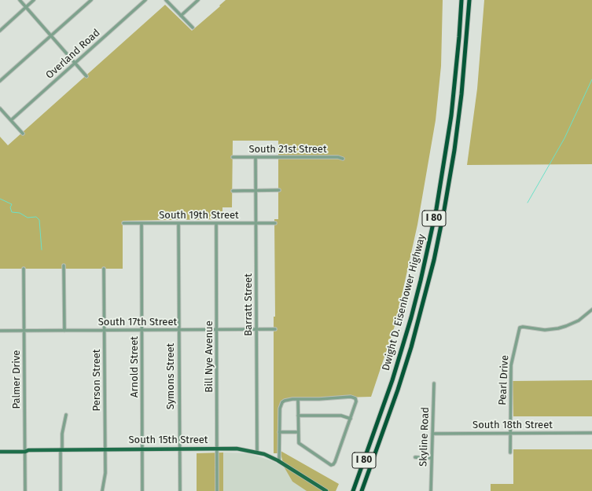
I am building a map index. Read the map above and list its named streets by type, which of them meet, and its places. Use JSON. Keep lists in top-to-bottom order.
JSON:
{
  "streets": {
    "highway": ["I 80", "Dwight D. Eisenhower Highway"],
    "main road": ["South 15th Street"],
    "street": [
      "Overland Road",
      "South 21st Street",
      "South 19th Street",
      "Barratt Street",
      "South 17th Street",
      "Bill Nye Avenue",
      "Arnold Street",
      "Symons Street",
      "Palmer Drive",
      "Person Street",
      "Pearl Drive",
      "South 18th Street",
      "Skyline Road"
    ]
  },
  "crossings": [
    ["South 21st Street", "Barratt Street"],
    ["South 19th Street", "Barratt Street"],
    ["South 19th Street", "Bill Nye Avenue"],
    ["South 19th Street", "Arnold Street"],
    ["South 19th Street", "Symons Street"],
    ["Barratt Street", "South 17th Street"],
    ["Barratt Street", "South 15th Street"],
    ["South 17th Street", "Bill Nye Avenue"],
    ["South 17th Street", "Arnold Street"],
    ["South 17th Street", "Symons Street"],
    ["South 17th Street", "Palmer Drive"],
    ["South 17th Street", "Person Street"],
    ["Bill Nye Avenue", "South 15th Street"],
    ["Arnold Street", "South 15th Street"],
    ["Symons Street", "South 15th Street"],
    ["Palmer Drive", "South 15th Street"],
    ["Person Street", "South 15th Street"],
    ["Pearl Drive", "South 18th Street"],
    ["South 18th Street", "Skyline Road"]
  ]
}
